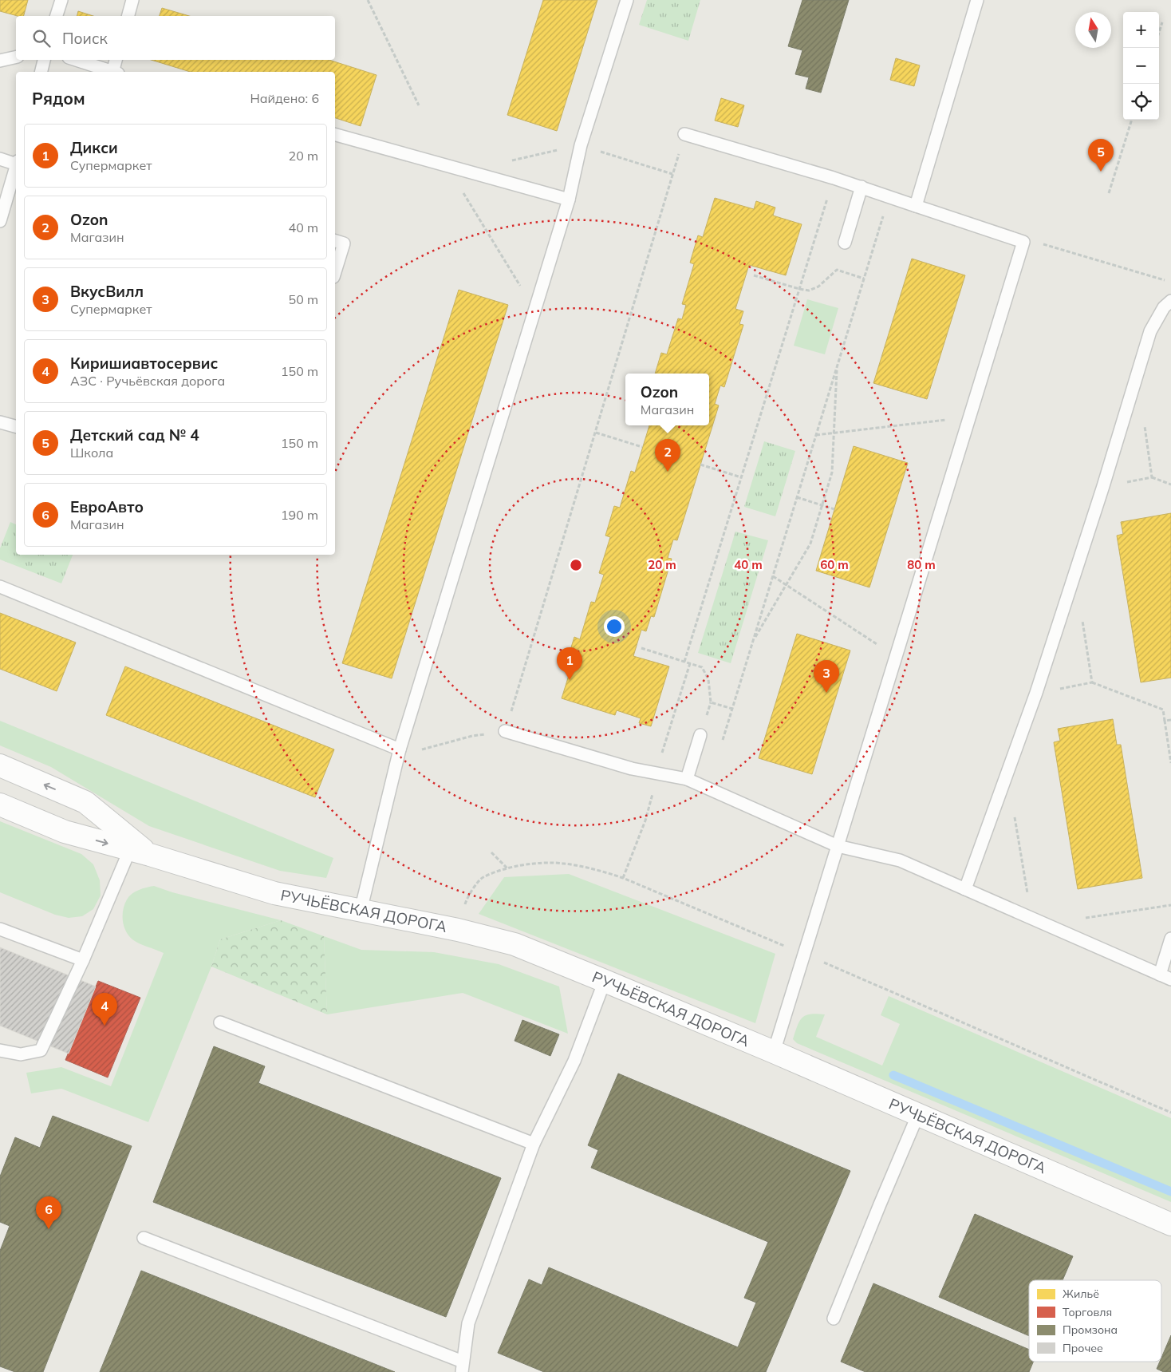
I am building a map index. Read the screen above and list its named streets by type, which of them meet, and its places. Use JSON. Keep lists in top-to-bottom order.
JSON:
{
  "streets": {
    "street": ["РУЧЬЁВСКАЯ ДОРОГА"]
  },
  "legend": [
    "Жильё",
    "Торговля",
    "Промзона",
    "Прочее"
  ],
  "north": "top",
  "page": {
    "map_buttons": ["+", "−"],
    "search": "Поиск",
    "heading": ["Рядом", "Найдено: 6"],
    "list": [
      {
        "mark": "1",
        "name": "Дикси",
        "note": "Супермаркет",
        "value": "20 m"
      },
      {
        "mark": "2",
        "name": "Ozon",
        "note": "Магазин",
        "value": "40 m"
      },
      {
        "mark": "3",
        "name": "ВкусВилл",
        "note": "Супермаркет",
        "value": "50 m"
      },
      {
        "mark": "4",
        "name": "Киришиавтосервис",
        "note": "АЗС · Ручьёвская дорога",
        "value": "150 m"
      },
      {
        "mark": "5",
        "name": "Детский сад № 4",
        "note": "Школа",
        "value": "150 m"
      },
      {
        "mark": "6",
        "name": "ЕвроАвто",
        "note": "Магазин",
        "value": "190 m"
      }
    ],
    "pins": [
      "5",
      "2",
      "1",
      "3",
      "4",
      "6"
    ],
    "popup": ["Ozon", "Магазин"]
  },
  "rings": [
    "20 m",
    "40 m",
    "60 m",
    "80 m"
  ]
}
